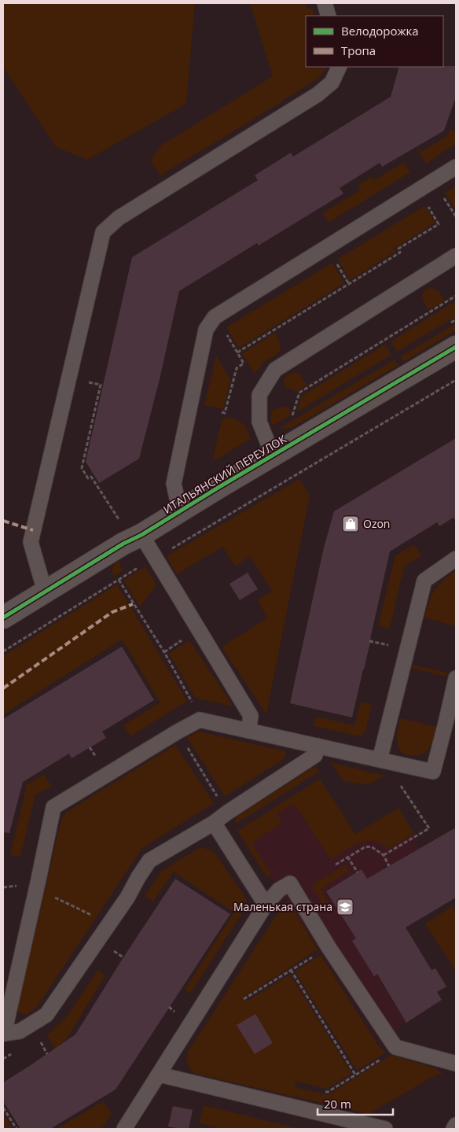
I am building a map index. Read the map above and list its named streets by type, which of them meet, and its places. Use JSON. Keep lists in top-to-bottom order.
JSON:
{
  "streets": {
    "street": ["ИТАЛЬЯНСКИЙ ПЕРЕУЛОК"]
  },
  "places": {
    "shop": ["Ozon"],
    "school or university": ["Маленькая страна"]
  },
  "legend": ["Велодорожка", "Тропа"],
  "scale_bar": "20 m"
}
